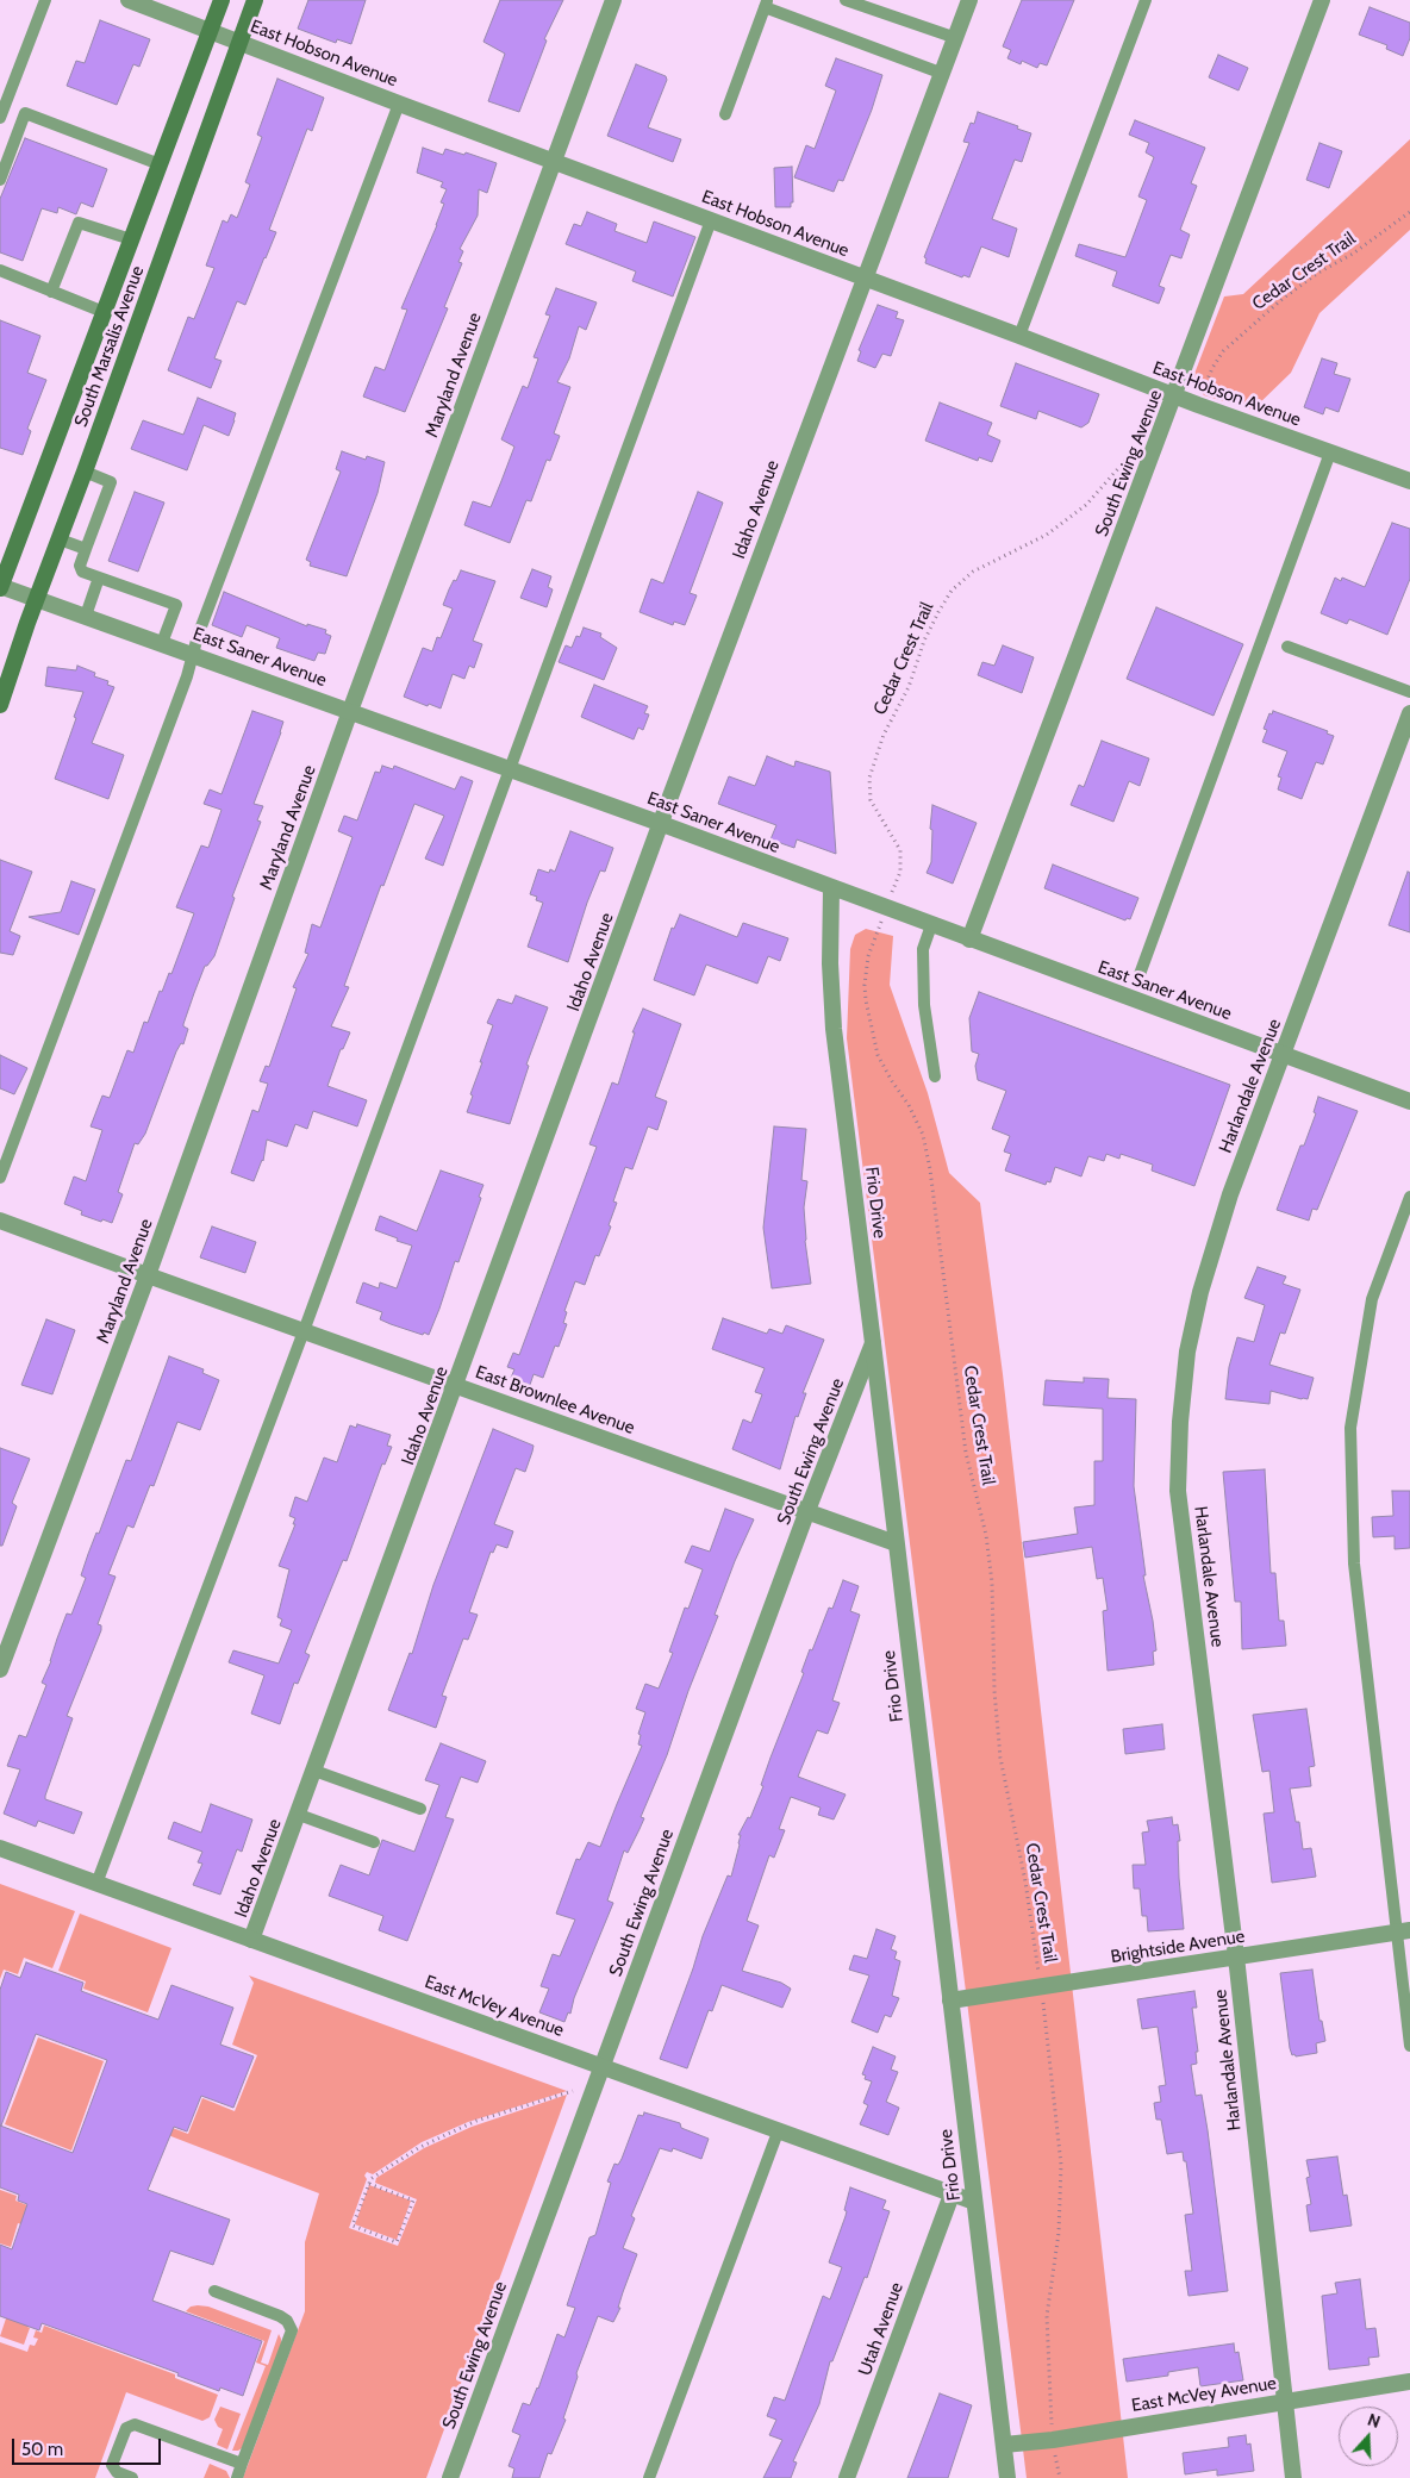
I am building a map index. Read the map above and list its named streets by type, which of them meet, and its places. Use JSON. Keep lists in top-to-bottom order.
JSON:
{
  "streets": {
    "main road": ["South Marsalis Avenue"],
    "street": [
      "East Hobson Avenue",
      "Maryland Avenue",
      "South Ewing Avenue",
      "Idaho Avenue",
      "East Saner Avenue",
      "Harlandale Avenue",
      "Frio Drive",
      "East Brownlee Avenue",
      "Brightside Avenue",
      "East McVey Avenue",
      "Utah Avenue"
    ],
    "path": ["Cedar Crest Trail"]
  },
  "crossings": [
    ["East Hobson Avenue", "South Marsalis Avenue"],
    ["East Hobson Avenue", "Maryland Avenue"],
    ["East Hobson Avenue", "South Ewing Avenue"],
    ["East Hobson Avenue", "Idaho Avenue"],
    ["South Marsalis Avenue", "East Saner Avenue"],
    ["Maryland Avenue", "East Saner Avenue"],
    ["Maryland Avenue", "East Brownlee Avenue"],
    ["South Ewing Avenue", "East Saner Avenue"],
    ["South Ewing Avenue", "Frio Drive"],
    ["South Ewing Avenue", "East Brownlee Avenue"],
    ["South Ewing Avenue", "East McVey Avenue"],
    ["Idaho Avenue", "East Saner Avenue"],
    ["Idaho Avenue", "East Brownlee Avenue"],
    ["Idaho Avenue", "East McVey Avenue"],
    ["East Saner Avenue", "Harlandale Avenue"],
    ["East Saner Avenue", "Frio Drive"],
    ["Harlandale Avenue", "Brightside Avenue"],
    ["Harlandale Avenue", "East McVey Avenue"],
    ["Frio Drive", "East Brownlee Avenue"],
    ["Frio Drive", "Brightside Avenue"],
    ["Frio Drive", "East McVey Avenue"],
    ["East McVey Avenue", "Utah Avenue"]
  ],
  "scale_bar": "50 m",
  "north": "top"
}
